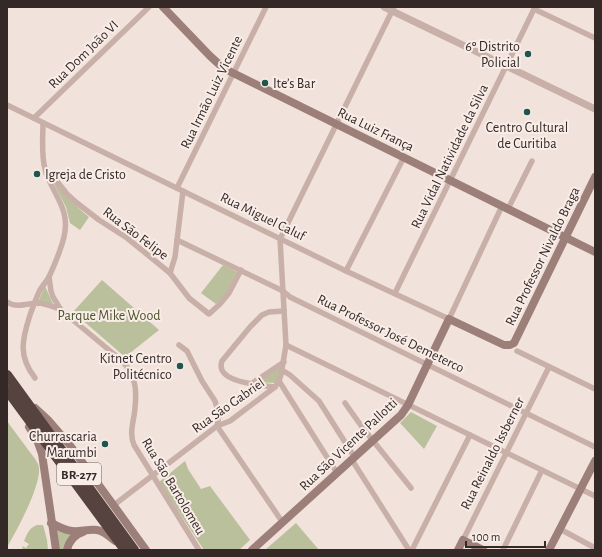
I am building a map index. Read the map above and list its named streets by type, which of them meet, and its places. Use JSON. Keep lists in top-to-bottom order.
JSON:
{
  "streets": {
    "highway": ["BR-277"],
    "main road": [
      "Rua Luiz França",
      "Rua Miguel Caluf",
      "Rua Professor Nivaldo Braga",
      "Rua São Vicente Pallotti",
      "Rua Reinaldo Issberner"
    ],
    "street": [
      "Rua Dom João VI",
      "Rua Irmão Luiz Vicente",
      "Rua Vidal Natividade da Silva",
      "Rua São Felipe",
      "Rua Professor José Demeterco",
      "Rua São Gabriel",
      "Rua São Bartolomeu"
    ]
  },
  "crossings": [
    ["Rua Dom João VI", "Rua Miguel Caluf"],
    ["Rua Irmão Luiz Vicente", "Rua Luiz França"],
    ["Rua Irmão Luiz Vicente", "Rua Miguel Caluf"],
    ["Rua Luiz França", "Rua Vidal Natividade da Silva"],
    ["Rua Luiz França", "Rua Professor Nivaldo Braga"],
    ["Rua Vidal Natividade da Silva", "Rua Miguel Caluf"],
    ["Rua Miguel Caluf", "Rua Professor Nivaldo Braga"],
    ["Rua Miguel Caluf", "Rua São Gabriel"],
    ["Rua Miguel Caluf", "Rua São Vicente Pallotti"],
    ["Rua São Felipe", "Rua Professor José Demeterco"],
    ["Rua Professor José Demeterco", "Rua São Gabriel"],
    ["Rua Professor José Demeterco", "Rua São Vicente Pallotti"],
    ["Rua Professor José Demeterco", "Rua Reinaldo Issberner"],
    ["Rua São Gabriel", "Rua São Bartolomeu"]
  ],
  "parks": ["Parque Mike Wood"],
  "places": [
    "6º Distrito Policial",
    "Ite’s Bar",
    "Centro Cultural de Curitiba",
    "Igreja de Cristo",
    "Kitnet Centro Politécnico",
    "Churrascaria Marumbi"
  ],
  "scale_bar": "100 m"
}
